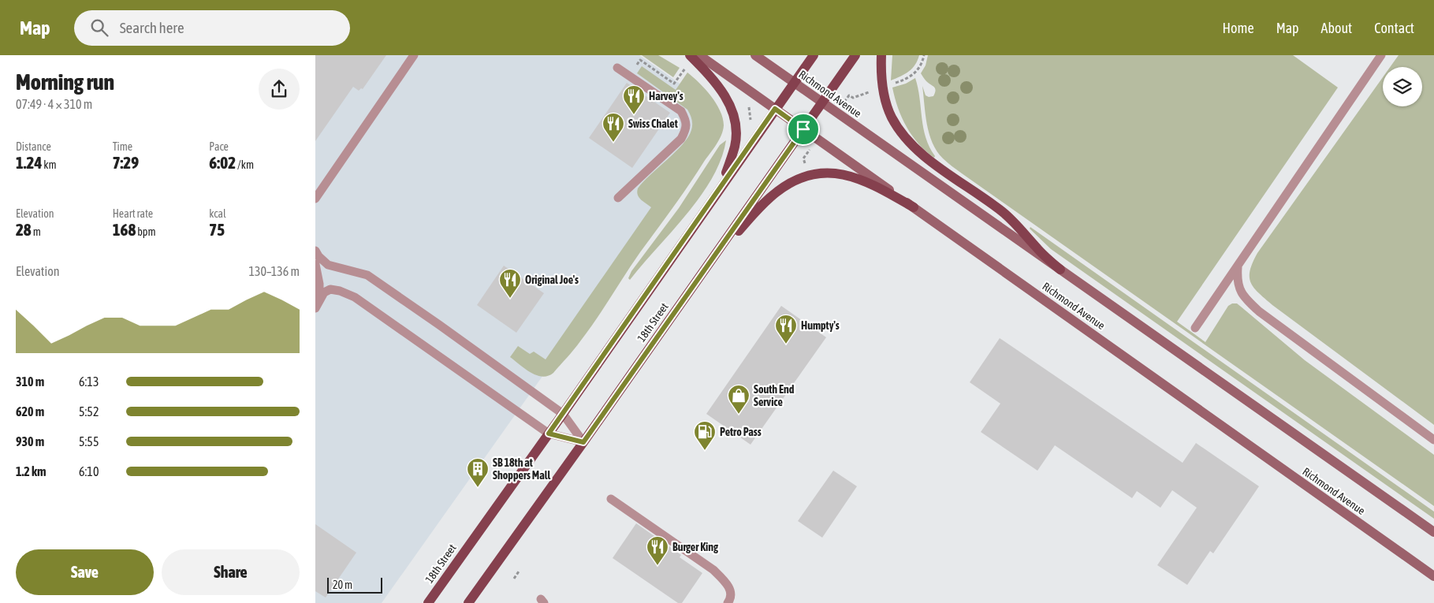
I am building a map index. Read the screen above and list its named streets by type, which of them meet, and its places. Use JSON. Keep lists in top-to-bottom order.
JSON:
{
  "streets": {
    "main road": ["Richmond Avenue", "18th Street"]
  },
  "crossings": [
    ["Richmond Avenue", "18th Street"]
  ],
  "places": {
    "restaurant": [
      "Harvey's",
      "Swiss Chalet",
      "Original Joe's",
      "Humpty's",
      "Burger King"
    ],
    "shop": ["South End Service"],
    "fuel station": ["Petro Pass"],
    "building": ["SB 18th at Shoppers Mall"]
  },
  "scale_bar": "20 m",
  "page": {
    "header": "Map",
    "search": "Search here",
    "nav": [
      "Home",
      "Map",
      "About",
      "Contact"
    ],
    "heading": ["Morning run", "07:49 · 4 × 310 m"],
    "stats": [
      ["Distance", "1.24 km"],
      ["Time", "7:29"],
      ["Pace", "6:02 /km"],
      ["Elevation", "28 m"],
      ["Heart rate", "168 bpm"],
      ["kcal", "75"]
    ],
    "chart": ["Elevation", "130–136 m"],
    "list": [
      {
        "name": "310 m",
        "note": "6:13"
      },
      {
        "name": "620 m",
        "note": "5:52"
      },
      {
        "name": "930 m",
        "note": "5:55"
      },
      {
        "name": "1.2 km",
        "note": "6:10"
      }
    ],
    "buttons": ["Save", "Share"],
    "scale": "20 m"
  }
}
